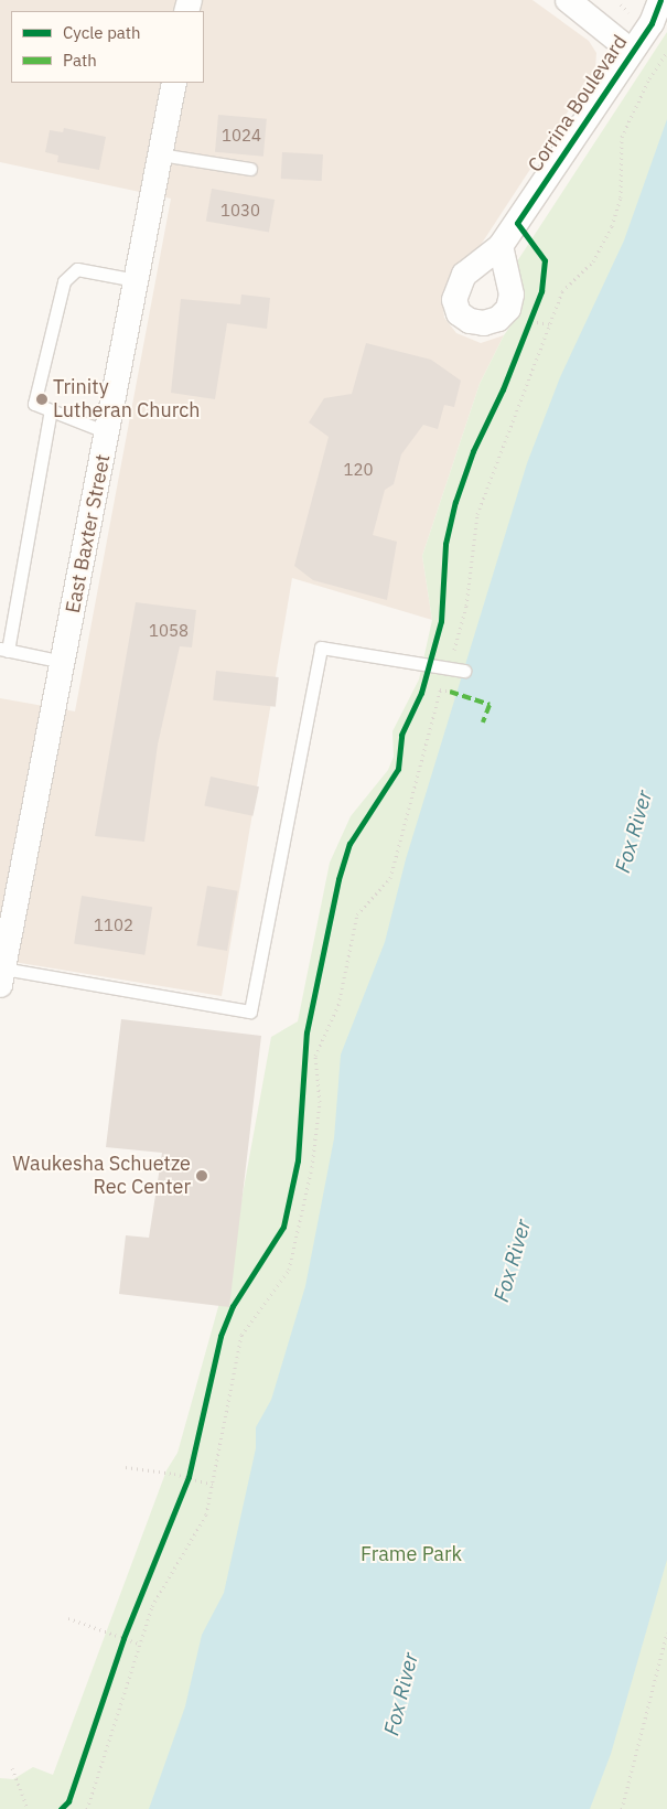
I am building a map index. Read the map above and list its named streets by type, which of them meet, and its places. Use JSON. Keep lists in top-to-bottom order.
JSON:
{
  "streets": {
    "street": ["Corrina Boulevard", "East Baxter Street"]
  },
  "water": ["Fox River"],
  "parks": ["Frame Park"],
  "places": ["Trinity Lutheran Church", "Waukesha Schuetze Rec Center"],
  "house_numbers": [
    "1024",
    "1030",
    "120",
    "1058",
    "1102"
  ],
  "legend": ["Cycle path", "Path"]
}
